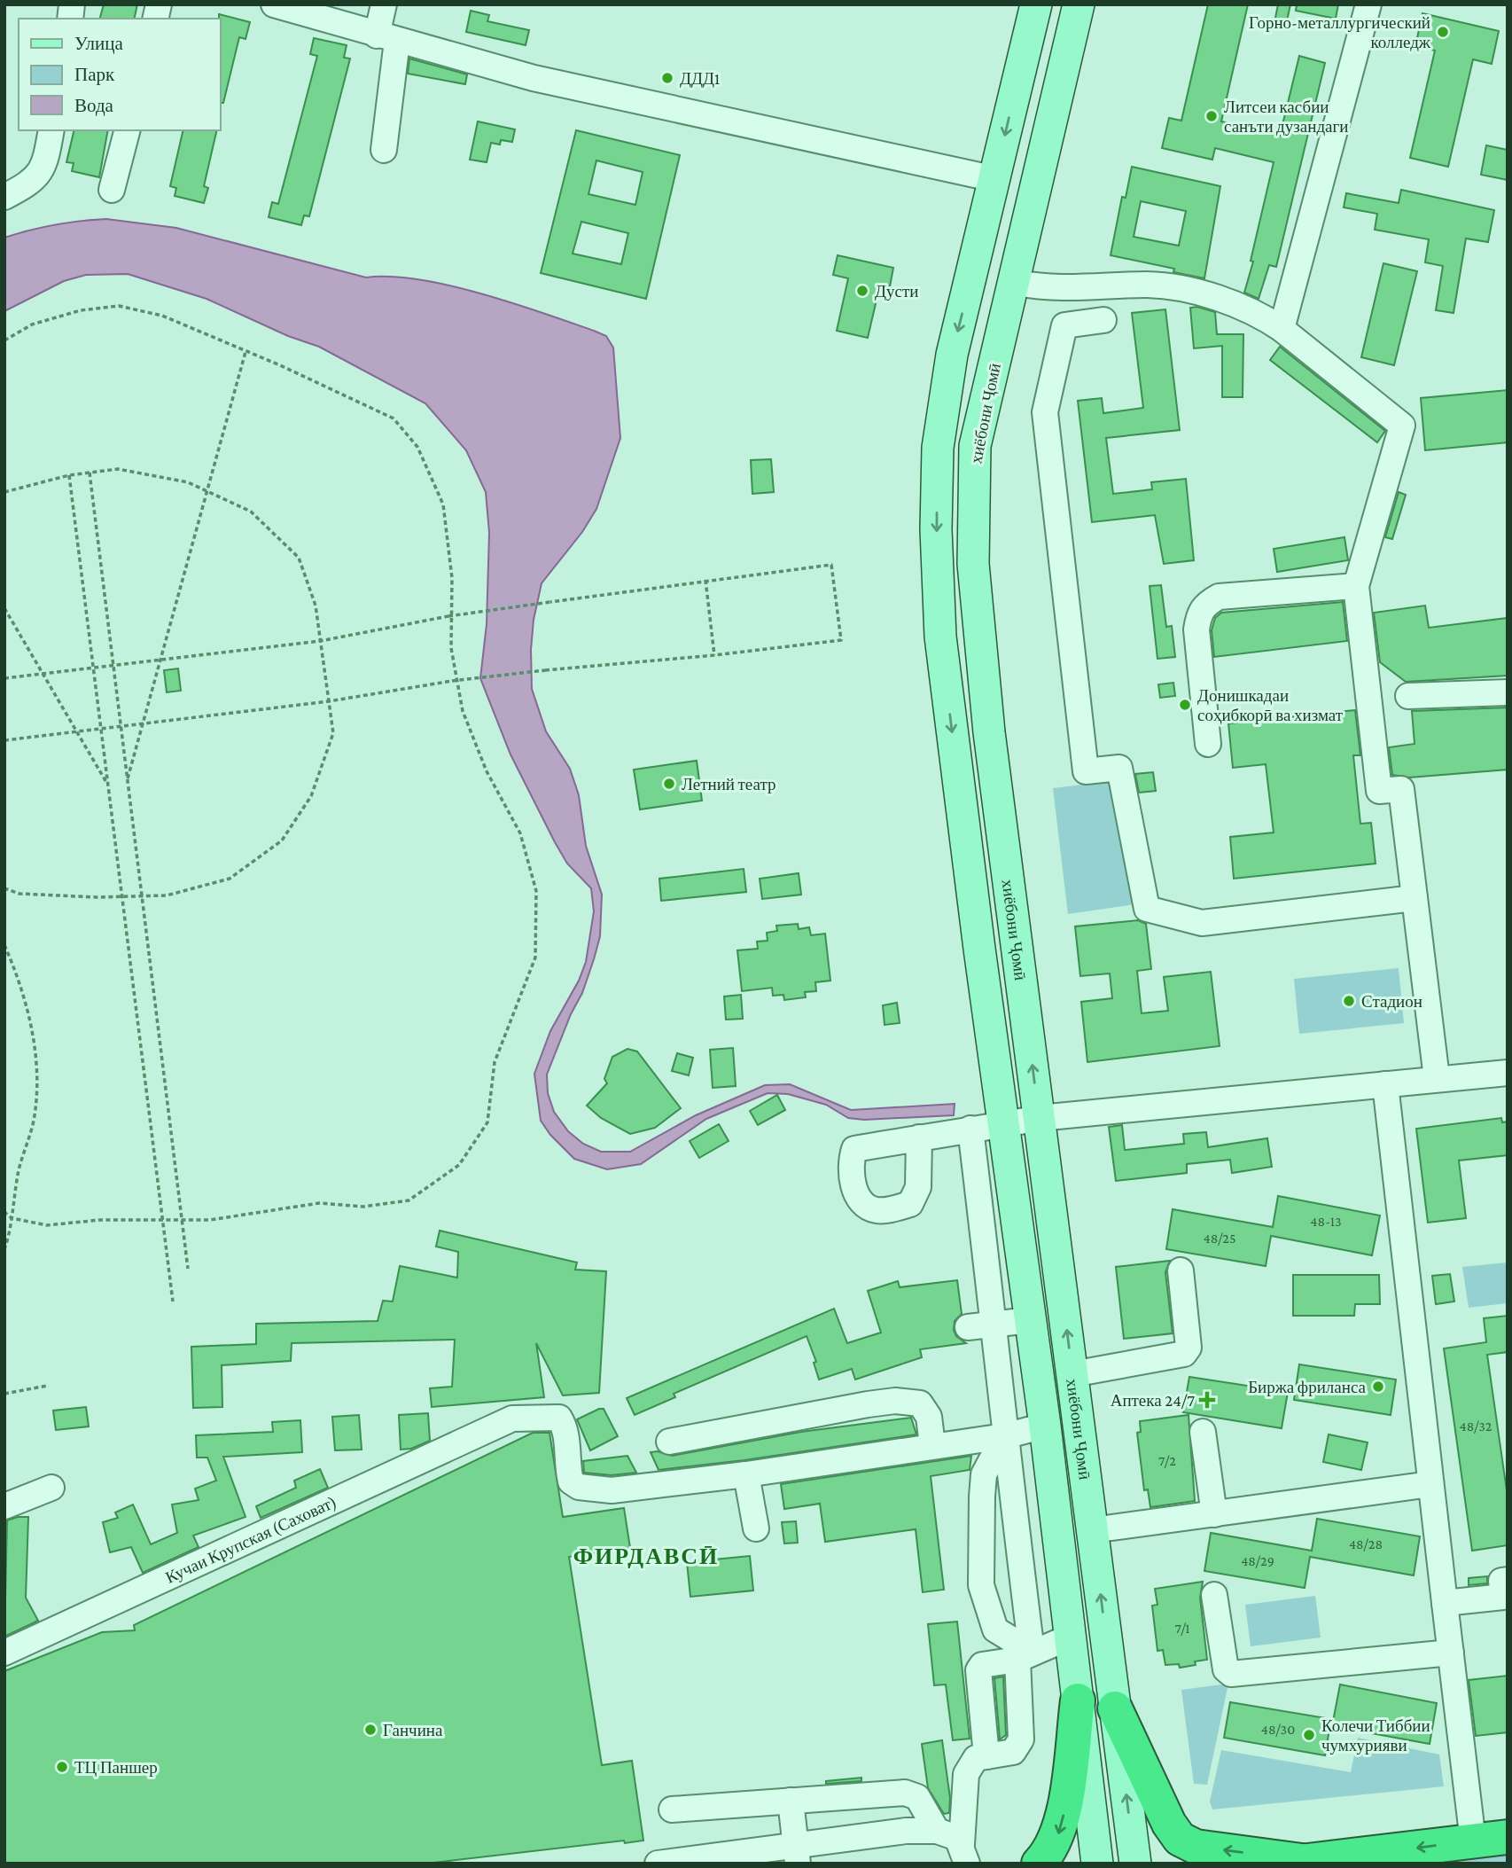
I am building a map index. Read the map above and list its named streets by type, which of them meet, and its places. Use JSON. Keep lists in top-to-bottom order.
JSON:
{
  "streets": {
    "main road": ["хиёбони Ҷомӣ"],
    "street": ["Кучаи Крупская (Саховат)"]
  },
  "districts": ["ФИРДАВСӢ"],
  "places": {
    "other": [
      "Горно-металлургический колледж",
      "ДДД1",
      "Литсеи касбии санъти дузандаги",
      "Дусти",
      "Донишкадаи соҳибкорӣ ва хизмат",
      "Летний театр",
      "Стадион",
      "Биржа фриланса",
      "Ганчина",
      "Колечи Тиббии чумхурияви",
      "ТЦ Паншер"
    ],
    "health": ["Аптека 24/7"]
  },
  "house_numbers": [
    "48-13",
    "48/25",
    "48/32",
    "7/2",
    "48/28",
    "48/29",
    "7/1",
    "48/30"
  ],
  "legend": ["Улица", "Парк", "Вода"]
}
